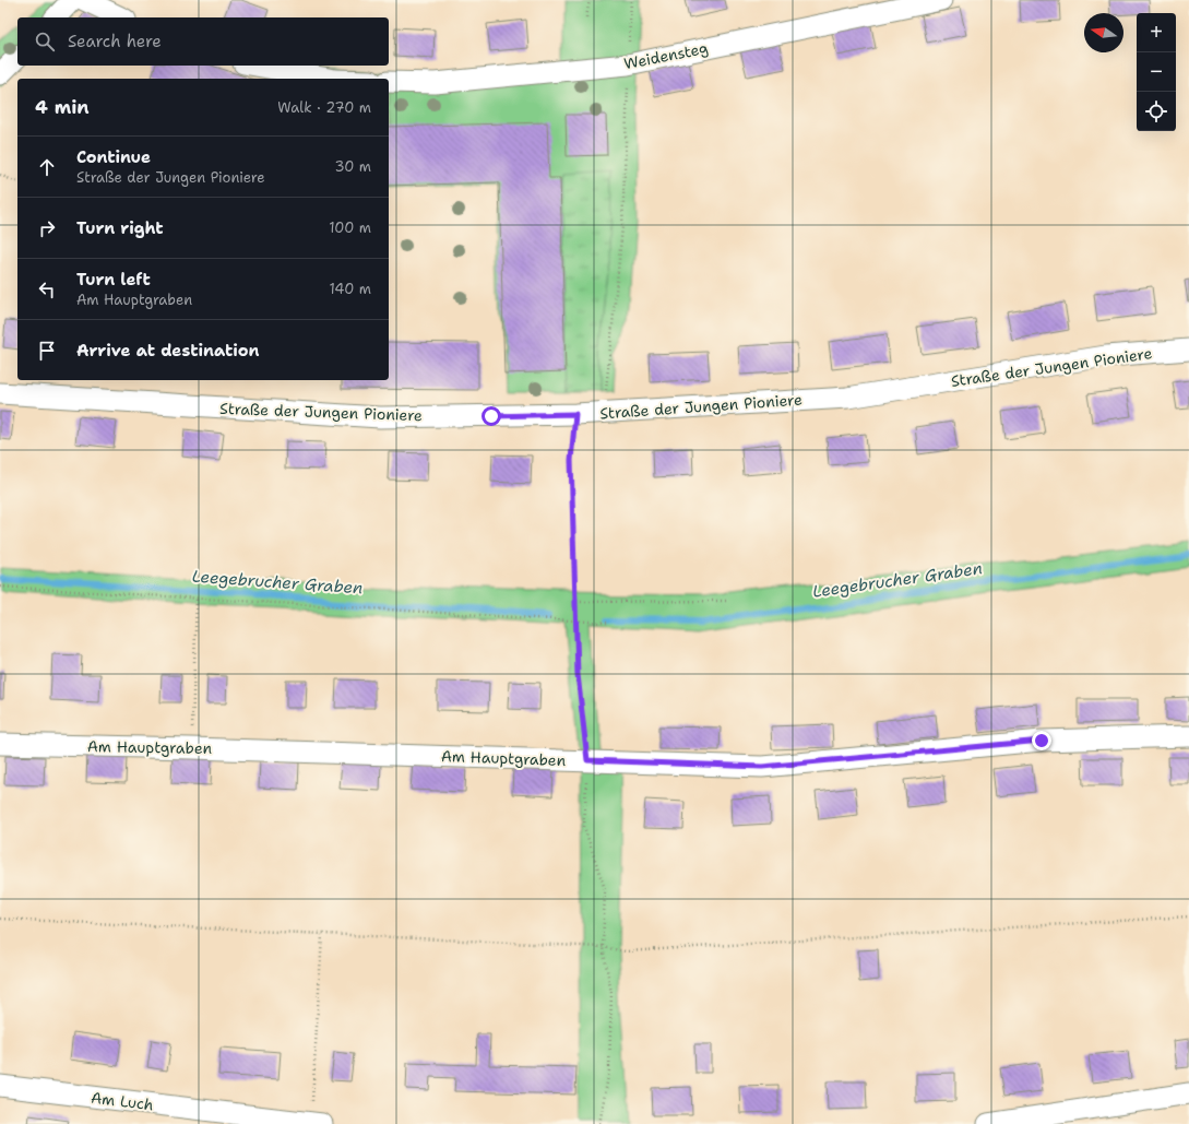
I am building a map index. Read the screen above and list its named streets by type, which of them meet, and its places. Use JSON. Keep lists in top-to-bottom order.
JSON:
{
  "streets": {
    "street": [
      "Weidensteg",
      "Straße der Jungen Pioniere",
      "Am Hauptgraben",
      "Am Luch"
    ]
  },
  "water": ["Leegebrucher Graben"],
  "north": "left",
  "page": {
    "map_buttons": ["+", "−"],
    "search": "Search here",
    "heading": ["4 min", "Walk · 270 m"],
    "list": [
      ["Continue", "Straße der Jungen Pioniere", "30 m"],
      ["Turn right", "100 m"],
      ["Turn left", "Am Hauptgraben", "140 m"],
      "Arrive at destination"
    ]
  }
}
